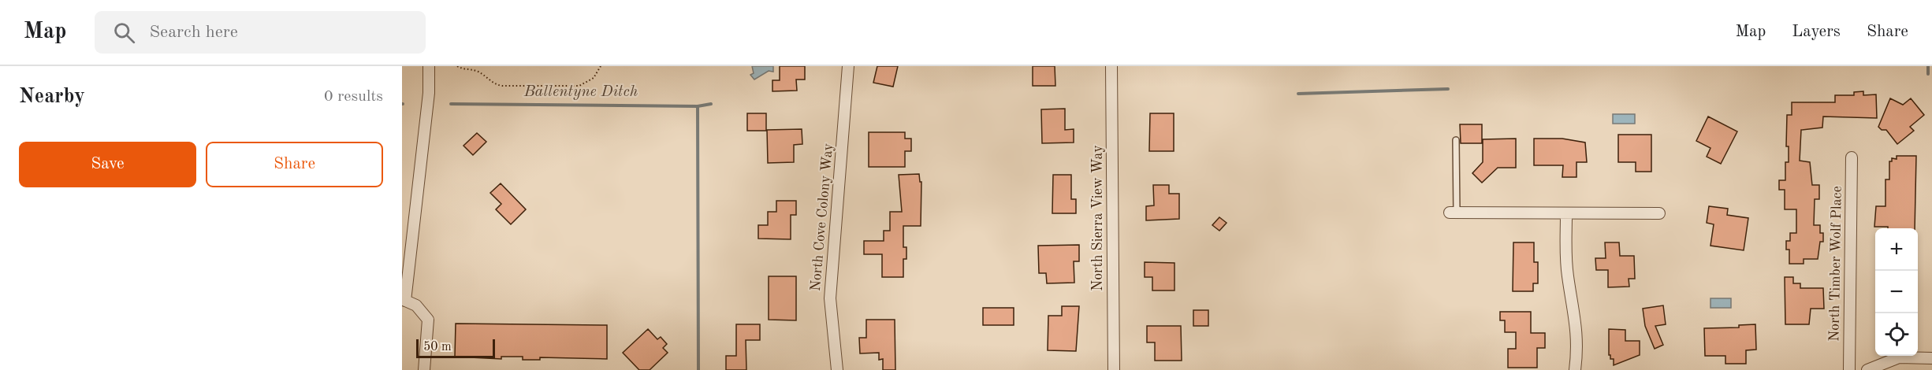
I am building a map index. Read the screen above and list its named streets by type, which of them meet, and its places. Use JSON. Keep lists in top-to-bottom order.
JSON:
{
  "streets": {
    "street": ["North Cove Colony Way", "North Sierra View Way", "North Timber Wolf Place"]
  },
  "water": ["Ballentyne Ditch"],
  "scale_bar": "50 m",
  "page": {
    "header": "Map",
    "search": "Search here",
    "nav": ["Map", "Layers", "Share"],
    "heading": ["Nearby", "0 results"],
    "buttons": ["Save", "Share"],
    "map_buttons": ["+", "−"],
    "scale": "50 m"
  }
}
